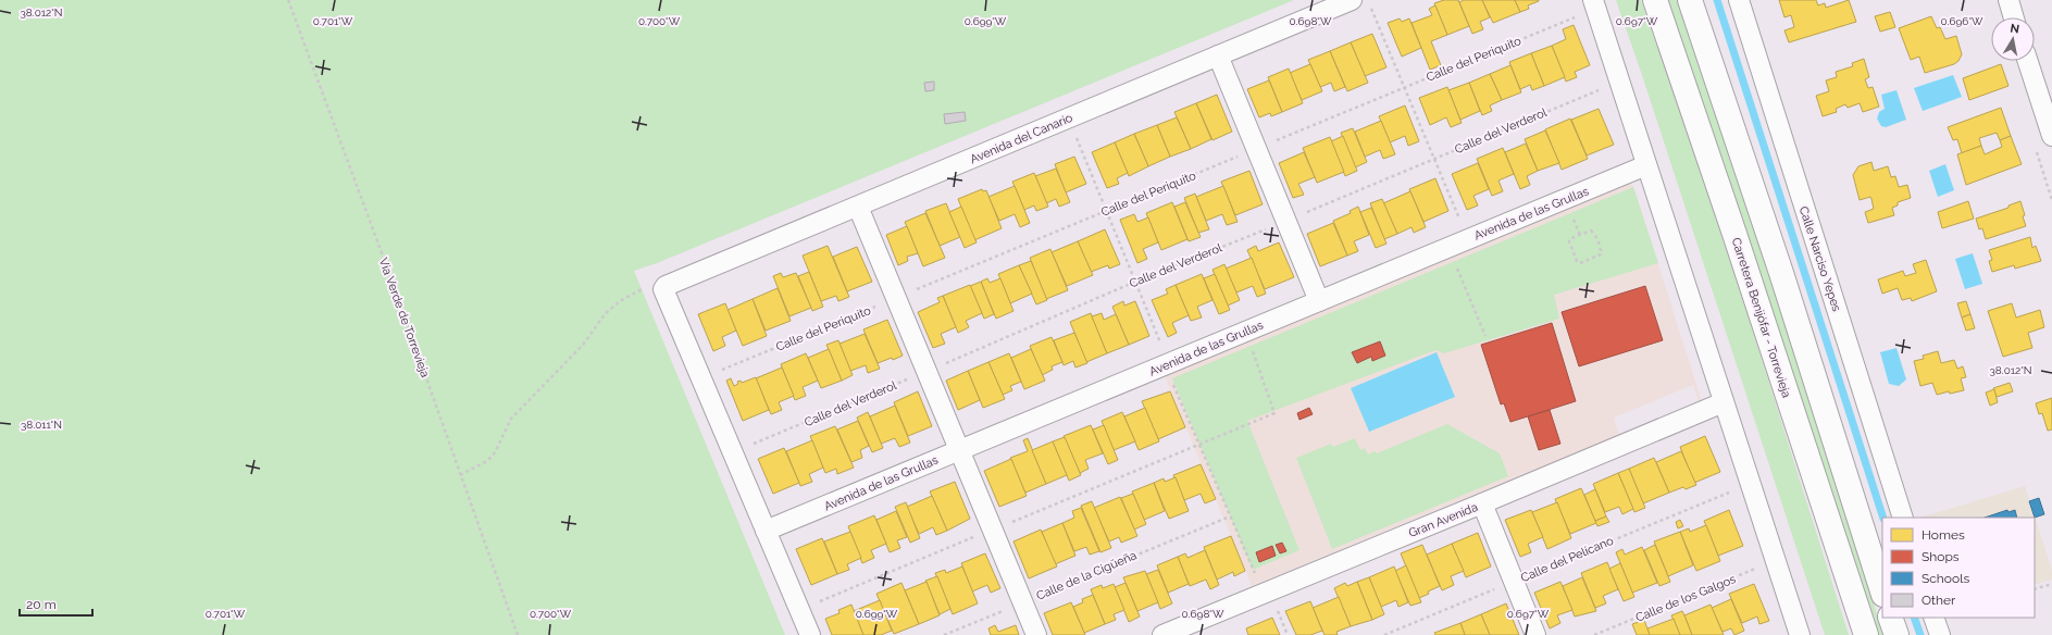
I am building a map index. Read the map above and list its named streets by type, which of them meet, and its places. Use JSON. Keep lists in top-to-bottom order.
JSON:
{
  "streets": {
    "main road": ["Carretera Benijófar - Torrevieja"],
    "street": [
      "Avenida del Canario",
      "Avenida de las Grullas",
      "Calle Narciso Yepes",
      "Gran Avenida"
    ],
    "path": [
      "Calle del Periquito",
      "Calle del Verderol",
      "Vía Verde de Torrevieja",
      "Calle del Pelícano",
      "Calle de la Cigüeña",
      "Calle de los Galgos"
    ]
  },
  "legend": [
    "Homes",
    "Shops",
    "Schools",
    "Other"
  ],
  "scale_bar": "20 m",
  "north": "top",
  "coordinates": [
    "38.012°N",
    "0.696°W",
    "0.701°W",
    "0.700°W",
    "0.699°W",
    "0.698°W",
    "0.697°W",
    "38.011°N"
  ]
}
